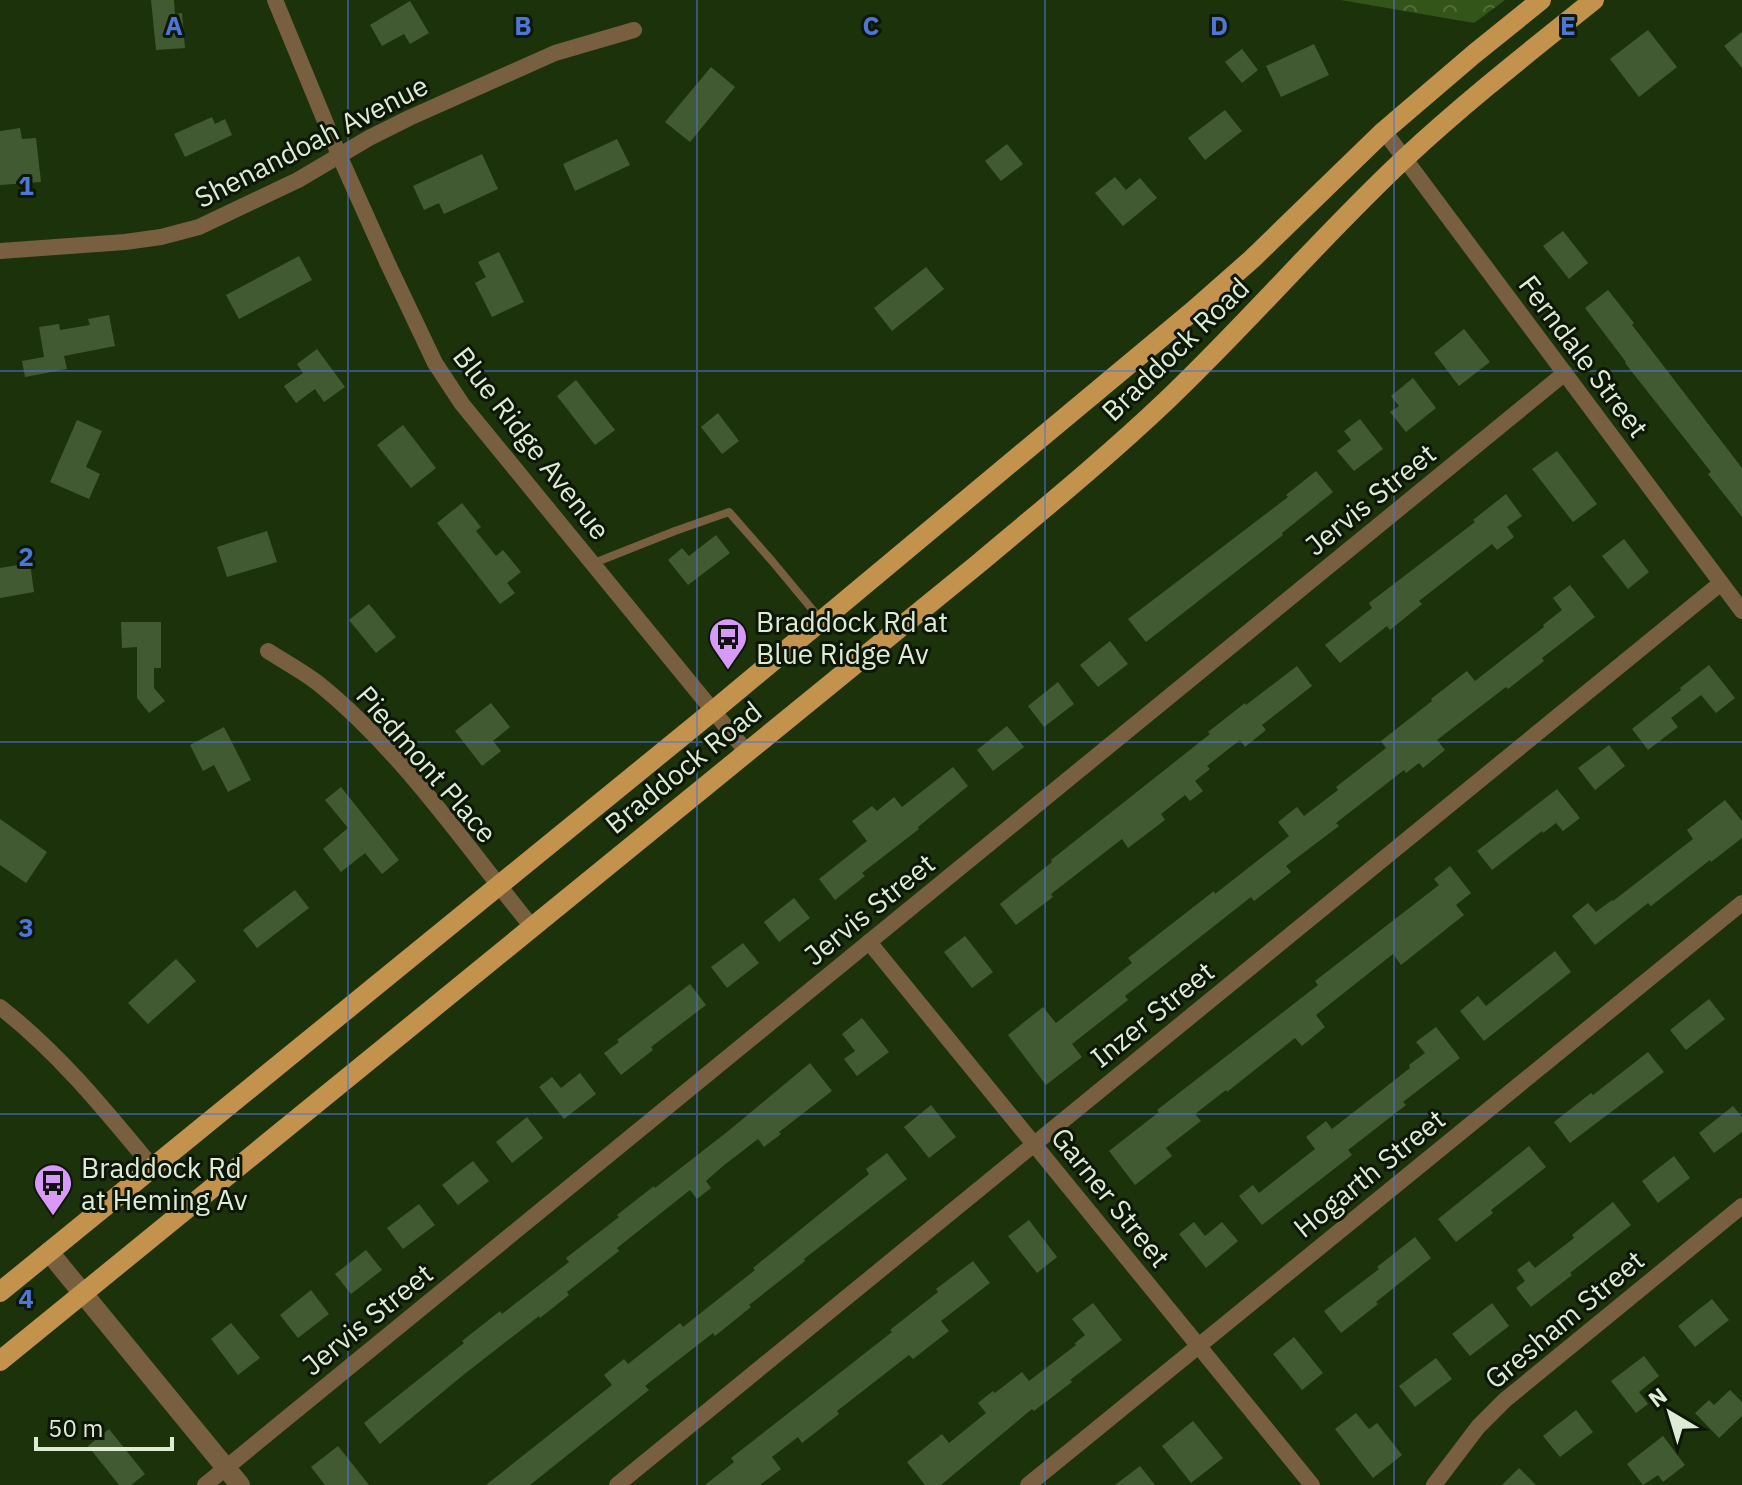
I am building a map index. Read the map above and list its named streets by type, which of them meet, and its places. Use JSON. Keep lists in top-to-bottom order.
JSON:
{
  "streets": {
    "main road": ["Braddock Road"],
    "street": [
      "Shenandoah Avenue",
      "Ferndale Street",
      "Blue Ridge Avenue",
      "Jervis Street",
      "Piedmont Place",
      "Inzer Street",
      "Hogarth Street",
      "Garner Street",
      "Gresham Street"
    ]
  },
  "crossings": [
    ["Shenandoah Avenue", "Blue Ridge Avenue"],
    ["Braddock Road", "Ferndale Street"],
    ["Braddock Road", "Blue Ridge Avenue"],
    ["Braddock Road", "Piedmont Place"],
    ["Ferndale Street", "Jervis Street"],
    ["Ferndale Street", "Inzer Street"],
    ["Jervis Street", "Garner Street"],
    ["Inzer Street", "Garner Street"],
    ["Hogarth Street", "Garner Street"]
  ],
  "places": {
    "bus stop": ["Braddock Rd at Blue Ridge Av", "Braddock Rd at Heming Av"]
  },
  "scale_bar": "50 m",
  "north": "top left",
  "grid": {
    "columns": [
      "A",
      "B",
      "C",
      "D",
      "E"
    ],
    "rows": [
      "1",
      "2",
      "3",
      "4"
    ]
  }
}
